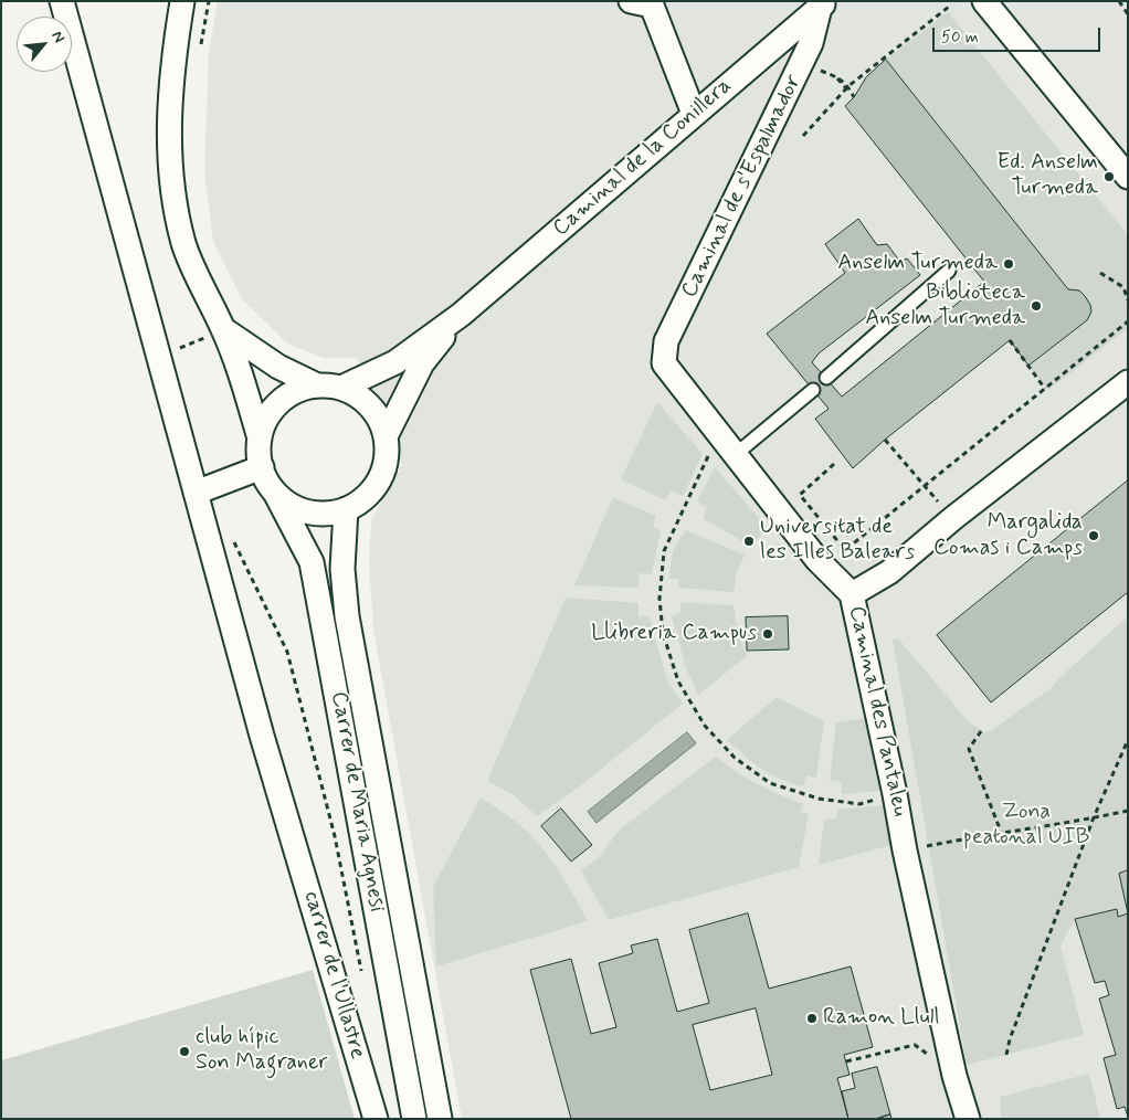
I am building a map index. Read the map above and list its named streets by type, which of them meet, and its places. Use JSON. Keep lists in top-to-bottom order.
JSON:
{
  "streets": {
    "street": [
      "Caminal de la Conillera",
      "Caminal de s'Espalmador",
      "Caminal des Pantaleu",
      "Carrer de Maria Agnesi",
      "carrer de l'Ullastre"
    ]
  },
  "crossings": [
    ["Caminal de la Conillera", "Caminal de s'Espalmador"],
    ["Caminal de s'Espalmador", "Caminal des Pantaleu"]
  ],
  "parks": ["Zona peatonal UIB"],
  "places": [
    "Ed. Anselm Turmeda",
    "Anselm Turmeda",
    "Biblioteca Anselm Turmeda",
    "Margalida Comas i Camps",
    "Universitat de les Illes Balears",
    "Llibreria Campus",
    "Ramon Llull",
    "club hípic Son Magraner"
  ],
  "scale_bar": "50 m",
  "north": "top right"
}
